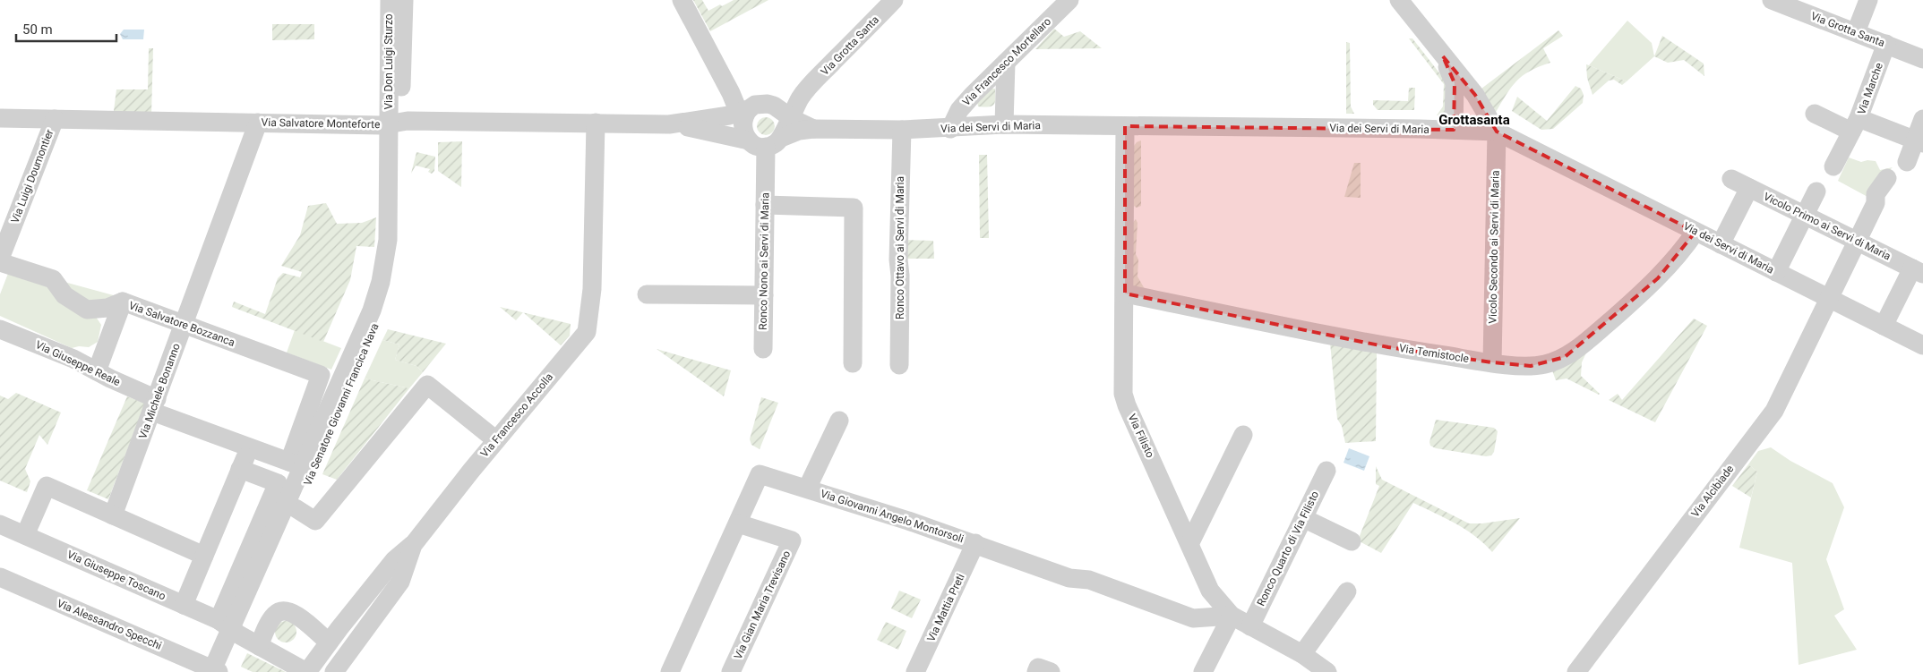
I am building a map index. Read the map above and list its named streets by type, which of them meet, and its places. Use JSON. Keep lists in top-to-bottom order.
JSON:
{
  "streets": {
    "street": [
      "Via Grotta Santa",
      "Via Don Luigi Sturzo",
      "Via Francesco Mortellaro",
      "Via Marche",
      "Via Salvatore Monteforte",
      "Via dei Servi di Maria",
      "Via Luigi Doumontier",
      "Vicolo Primo ai Servi di Maria",
      "Vicolo Secondo ai Servi di Maria",
      "Ronco Ottavo ai Servi di Maria",
      "Ronco Nono ai Servi di Maria",
      "Via Salvatore Bozzanca",
      "Via Temistocle",
      "Via Giuseppe Reale",
      "Via Michele Bonanno",
      "Via Senatore Giovanni Francica Nava",
      "Via Francesco Accolla",
      "Via Filisto",
      "Via Alcibiade",
      "Via Giovanni Angelo Montorsoli",
      "Ronco Quarto di Via Filisto",
      "Via Giuseppe Toscano",
      "Via Gian Maria Trevisano",
      "Via Mattia Preti",
      "Via Alessandro Specchi"
    ]
  },
  "crossings": [
    ["Via Grotta Santa", "Via Marche"],
    ["Via Grotta Santa", "Via dei Servi di Maria"],
    ["Via Grotta Santa", "Ronco Nono ai Servi di Maria"],
    ["Via Don Luigi Sturzo", "Via Salvatore Monteforte"],
    ["Via Don Luigi Sturzo", "Via Senatore Giovanni Francica Nava"],
    ["Via Francesco Mortellaro", "Via dei Servi di Maria"],
    ["Via Salvatore Monteforte", "Via Luigi Doumontier"],
    ["Via Salvatore Monteforte", "Via Michele Bonanno"],
    ["Via Salvatore Monteforte", "Via Senatore Giovanni Francica Nava"],
    ["Via Salvatore Monteforte", "Via Francesco Accolla"],
    ["Via dei Servi di Maria", "Vicolo Secondo ai Servi di Maria"],
    ["Via dei Servi di Maria", "Ronco Ottavo ai Servi di Maria"],
    ["Via dei Servi di Maria", "Ronco Nono ai Servi di Maria"],
    ["Via dei Servi di Maria", "Via Temistocle"],
    ["Via dei Servi di Maria", "Via Filisto"],
    ["Via dei Servi di Maria", "Via Alcibiade"],
    ["Vicolo Primo ai Servi di Maria", "Via Alcibiade"],
    ["Vicolo Secondo ai Servi di Maria", "Via Temistocle"],
    ["Via Salvatore Bozzanca", "Via Giuseppe Reale"],
    ["Via Salvatore Bozzanca", "Via Michele Bonanno"],
    ["Via Salvatore Bozzanca", "Via Senatore Giovanni Francica Nava"],
    ["Via Temistocle", "Via Filisto"],
    ["Via Giuseppe Reale", "Via Michele Bonanno"],
    ["Via Giuseppe Reale", "Via Senatore Giovanni Francica Nava"],
    ["Via Senatore Giovanni Francica Nava", "Via Giuseppe Toscano"],
    ["Via Senatore Giovanni Francica Nava", "Via Alessandro Specchi"],
    ["Via Filisto", "Via Giovanni Angelo Montorsoli"],
    ["Via Filisto", "Ronco Quarto di Via Filisto"],
    ["Via Giovanni Angelo Montorsoli", "Via Gian Maria Trevisano"],
    ["Via Giovanni Angelo Montorsoli", "Via Mattia Preti"]
  ],
  "districts": ["Grottasanta"],
  "scale_bar": "50 m"
}
